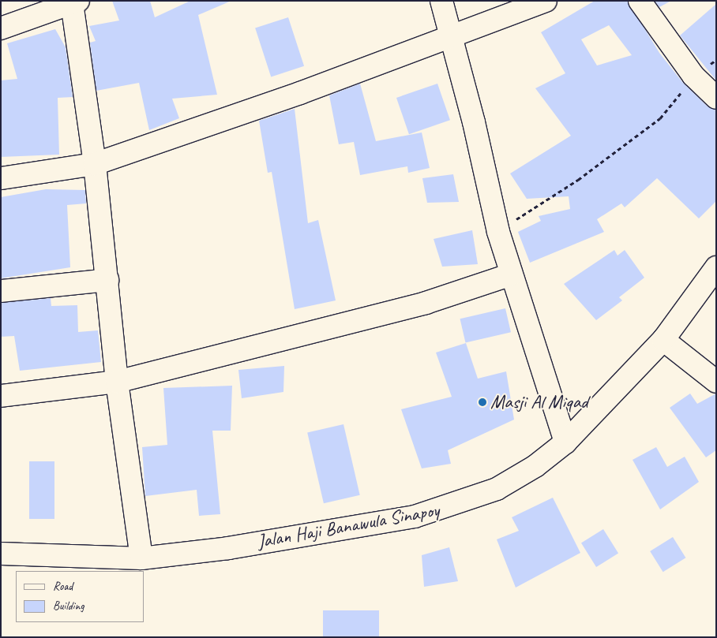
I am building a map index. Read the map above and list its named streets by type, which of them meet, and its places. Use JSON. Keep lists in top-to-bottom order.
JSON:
{
  "streets": {
    "main road": ["Jalan Haji Banawula Sinapoy"]
  },
  "places": ["Masji Al Miqad"],
  "legend": ["Road", "Building"]
}
